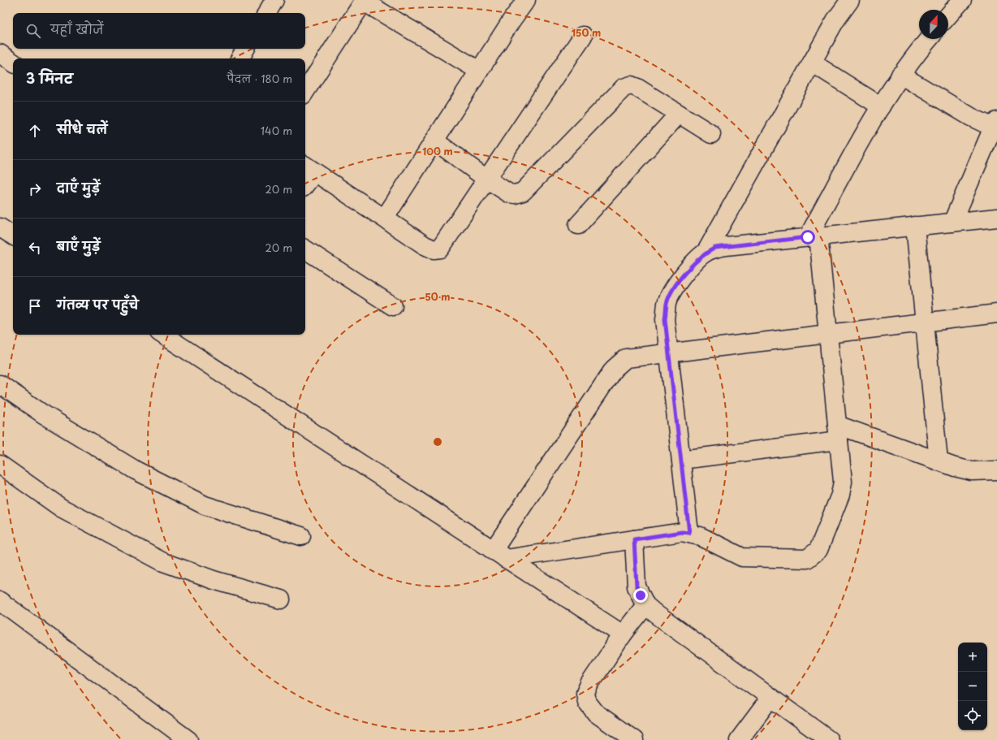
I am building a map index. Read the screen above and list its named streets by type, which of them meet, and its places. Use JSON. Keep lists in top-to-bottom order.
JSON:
{
  "north": "top",
  "page": {
    "search": "यहाँ खोजें",
    "heading": ["3 मिनट", "पैदल · 180 m"],
    "list": [
      ["सीधे चलें", "140 m"],
      ["दाएँ मुड़ें", "20 m"],
      ["बाएँ मुड़ें", "20 m"],
      "गंतव्य पर पहुँचे"
    ],
    "map_buttons": ["+", "−"]
  },
  "rings": ["150 m", "100 m", "50 m"]
}
